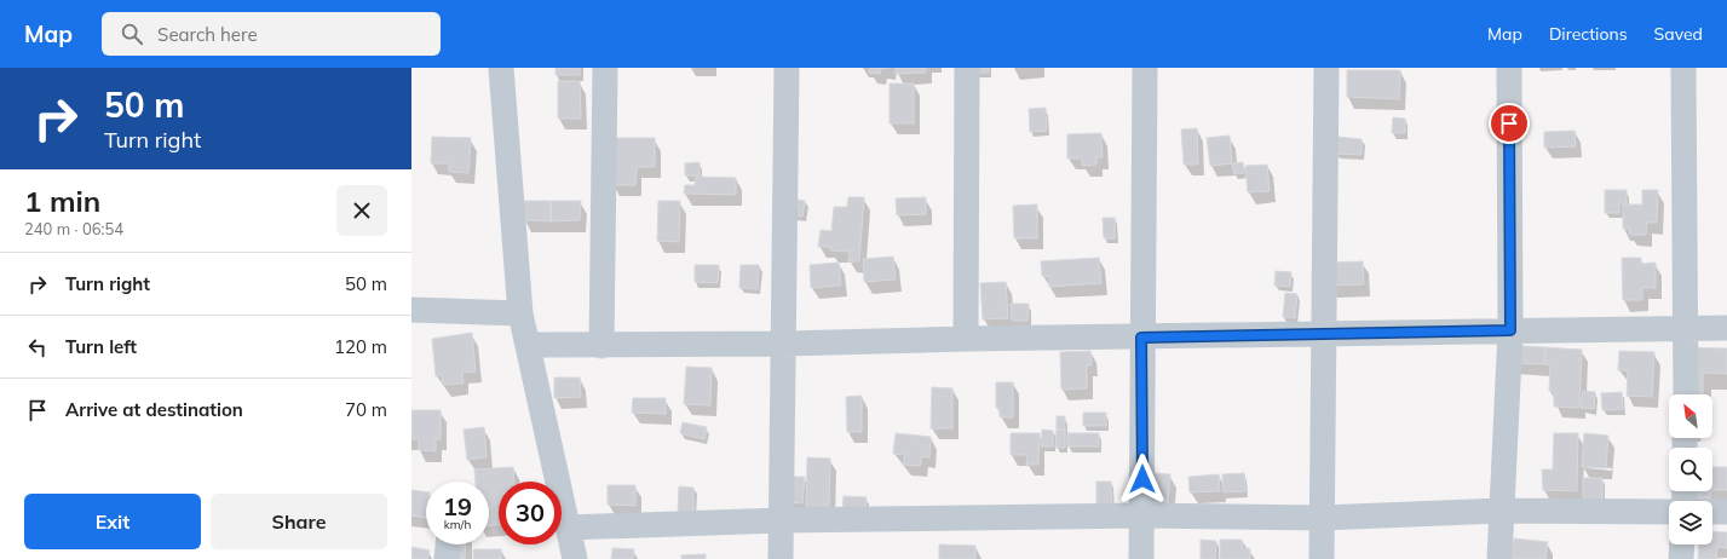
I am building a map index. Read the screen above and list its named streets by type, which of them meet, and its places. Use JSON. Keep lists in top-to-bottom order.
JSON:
{
  "north": "top left",
  "page": {
    "header": "Map",
    "search": "Search here",
    "nav": ["Map", "Directions", "Saved"],
    "turn": ["50 m", "Turn right"],
    "heading": ["1 min", "240 m · 06:54"],
    "list": [
      {
        "name": "Turn right",
        "value": "50 m"
      },
      {
        "name": "Turn left",
        "value": "120 m"
      },
      {
        "name": "Arrive at destination",
        "value": "70 m"
      }
    ],
    "speed": "19 km/h",
    "limit": "30",
    "buttons": ["Exit", "Share"]
  }
}
